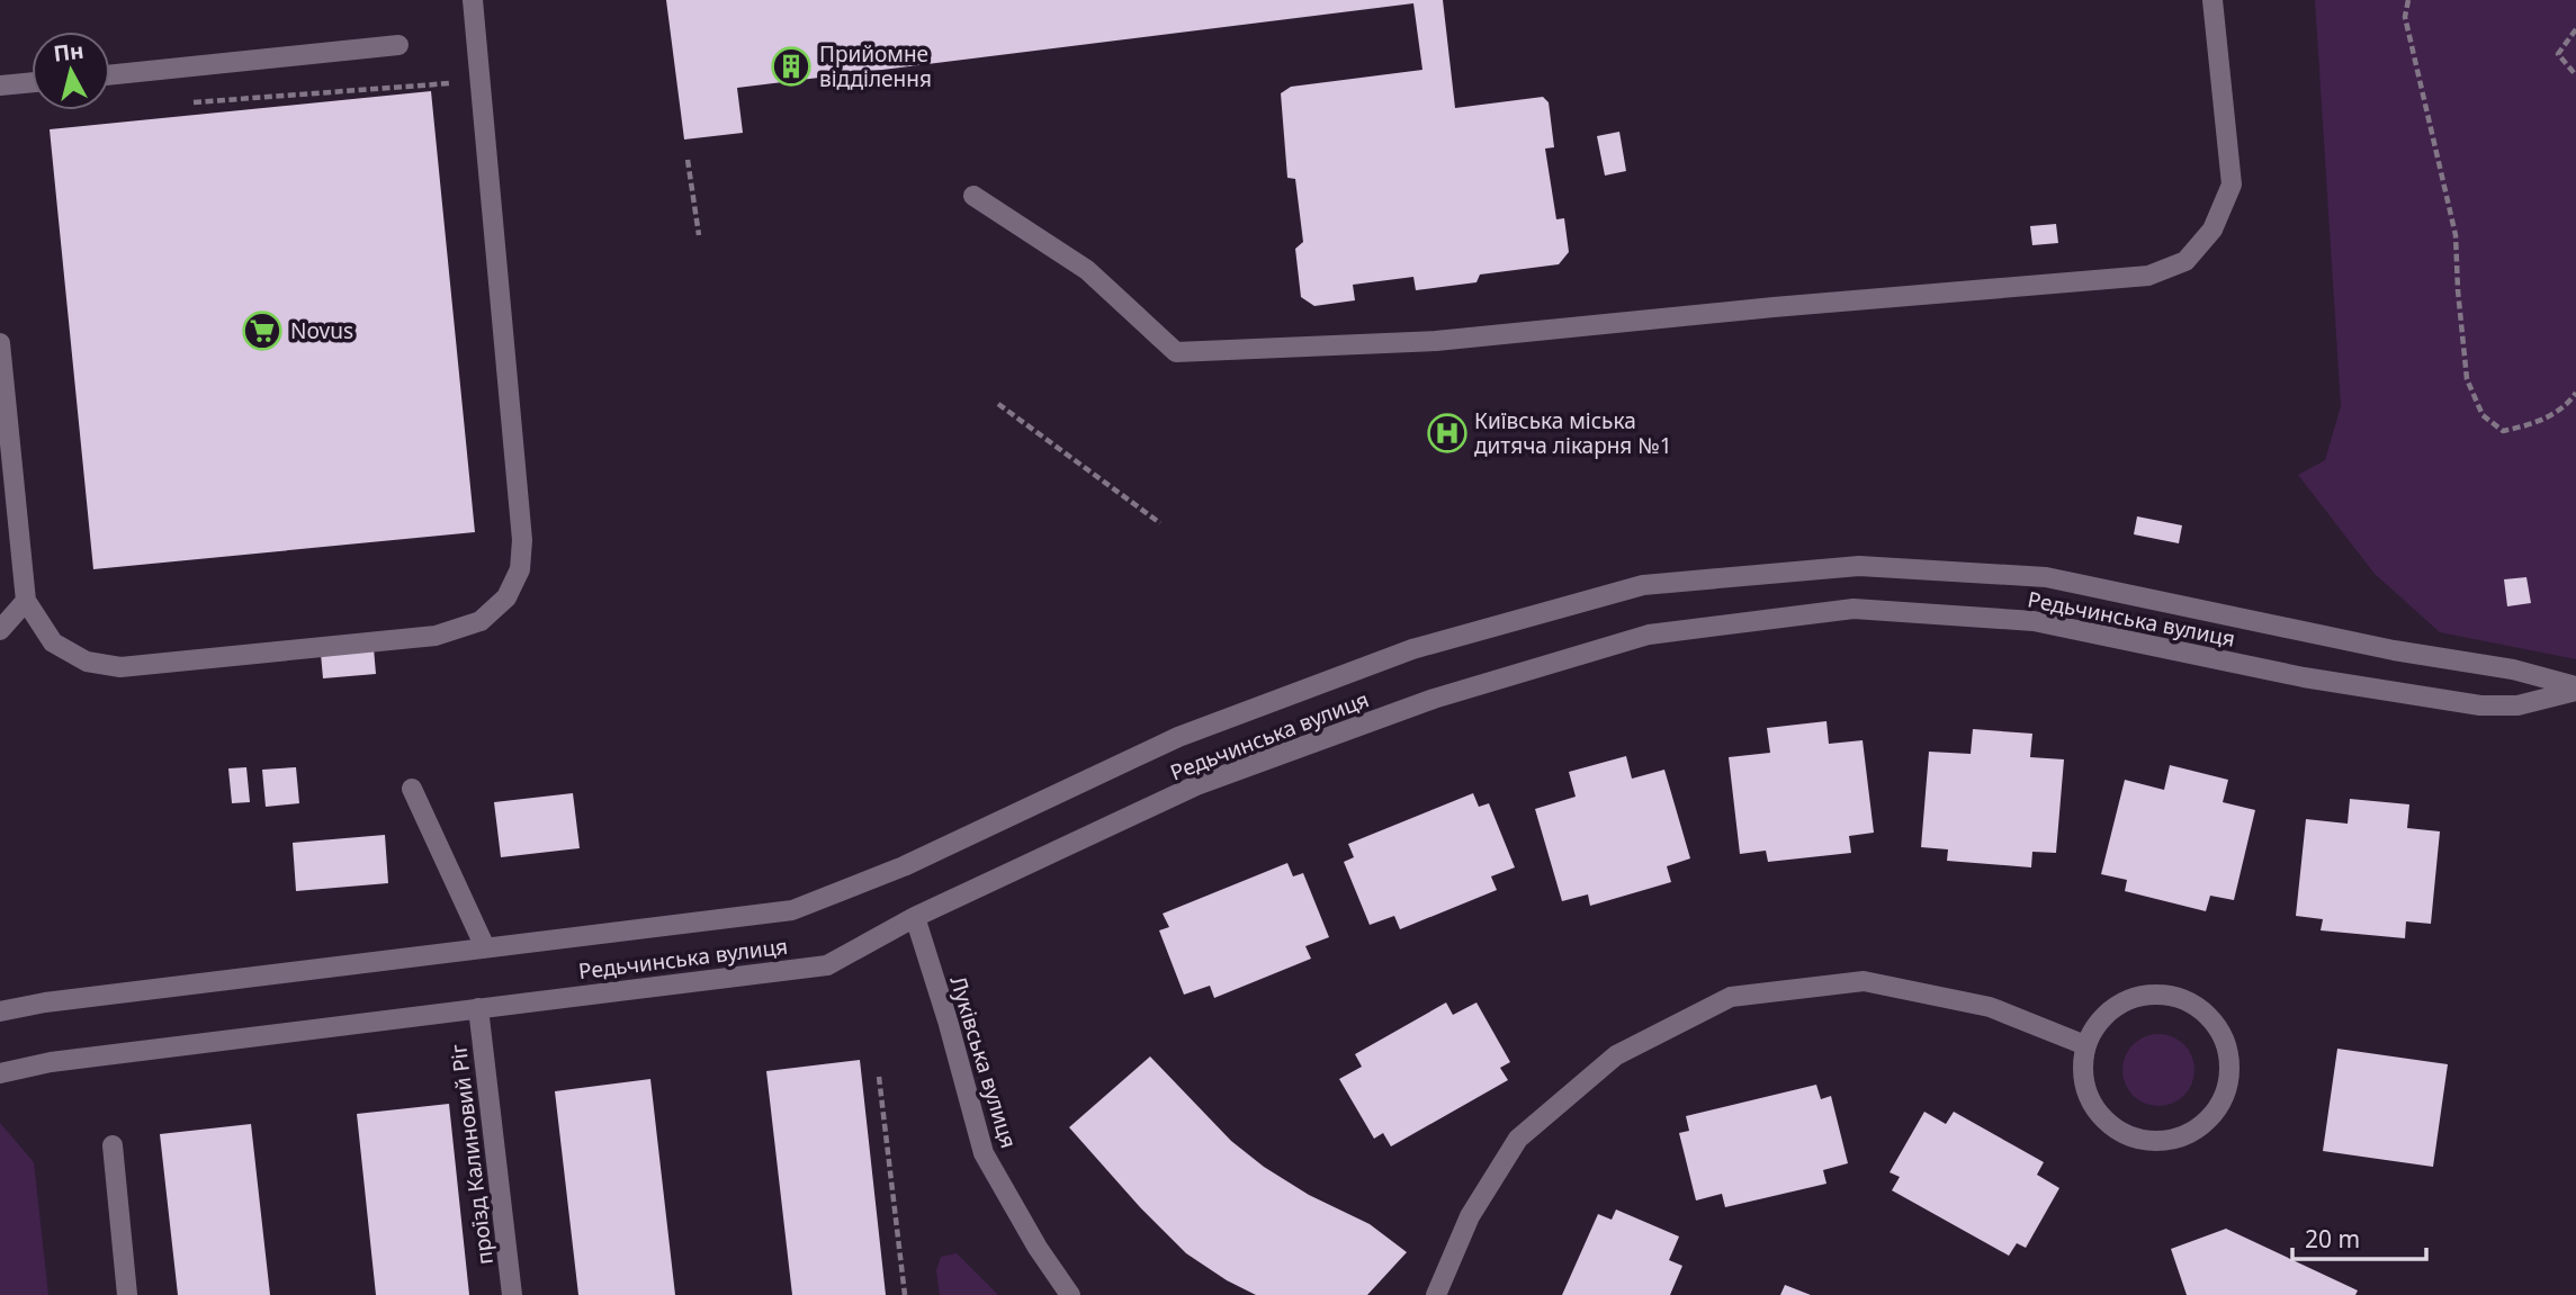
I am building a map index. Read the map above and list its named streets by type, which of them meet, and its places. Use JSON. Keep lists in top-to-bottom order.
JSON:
{
  "streets": {
    "street": ["Редьчинська вулиця", "Луківська вулиця", "проїзд Калиновий Ріг"]
  },
  "crossings": [
    ["Редьчинська вулиця", "Луківська вулиця"],
    ["Редьчинська вулиця", "проїзд Калиновий Ріг"]
  ],
  "places": {
    "building": ["Прийомне відділення"],
    "supermarket": ["Novus"],
    "hospital": ["Київська міська дитяча лікарня №1"]
  },
  "scale_bar": "20 m",
  "north": "top"
}
